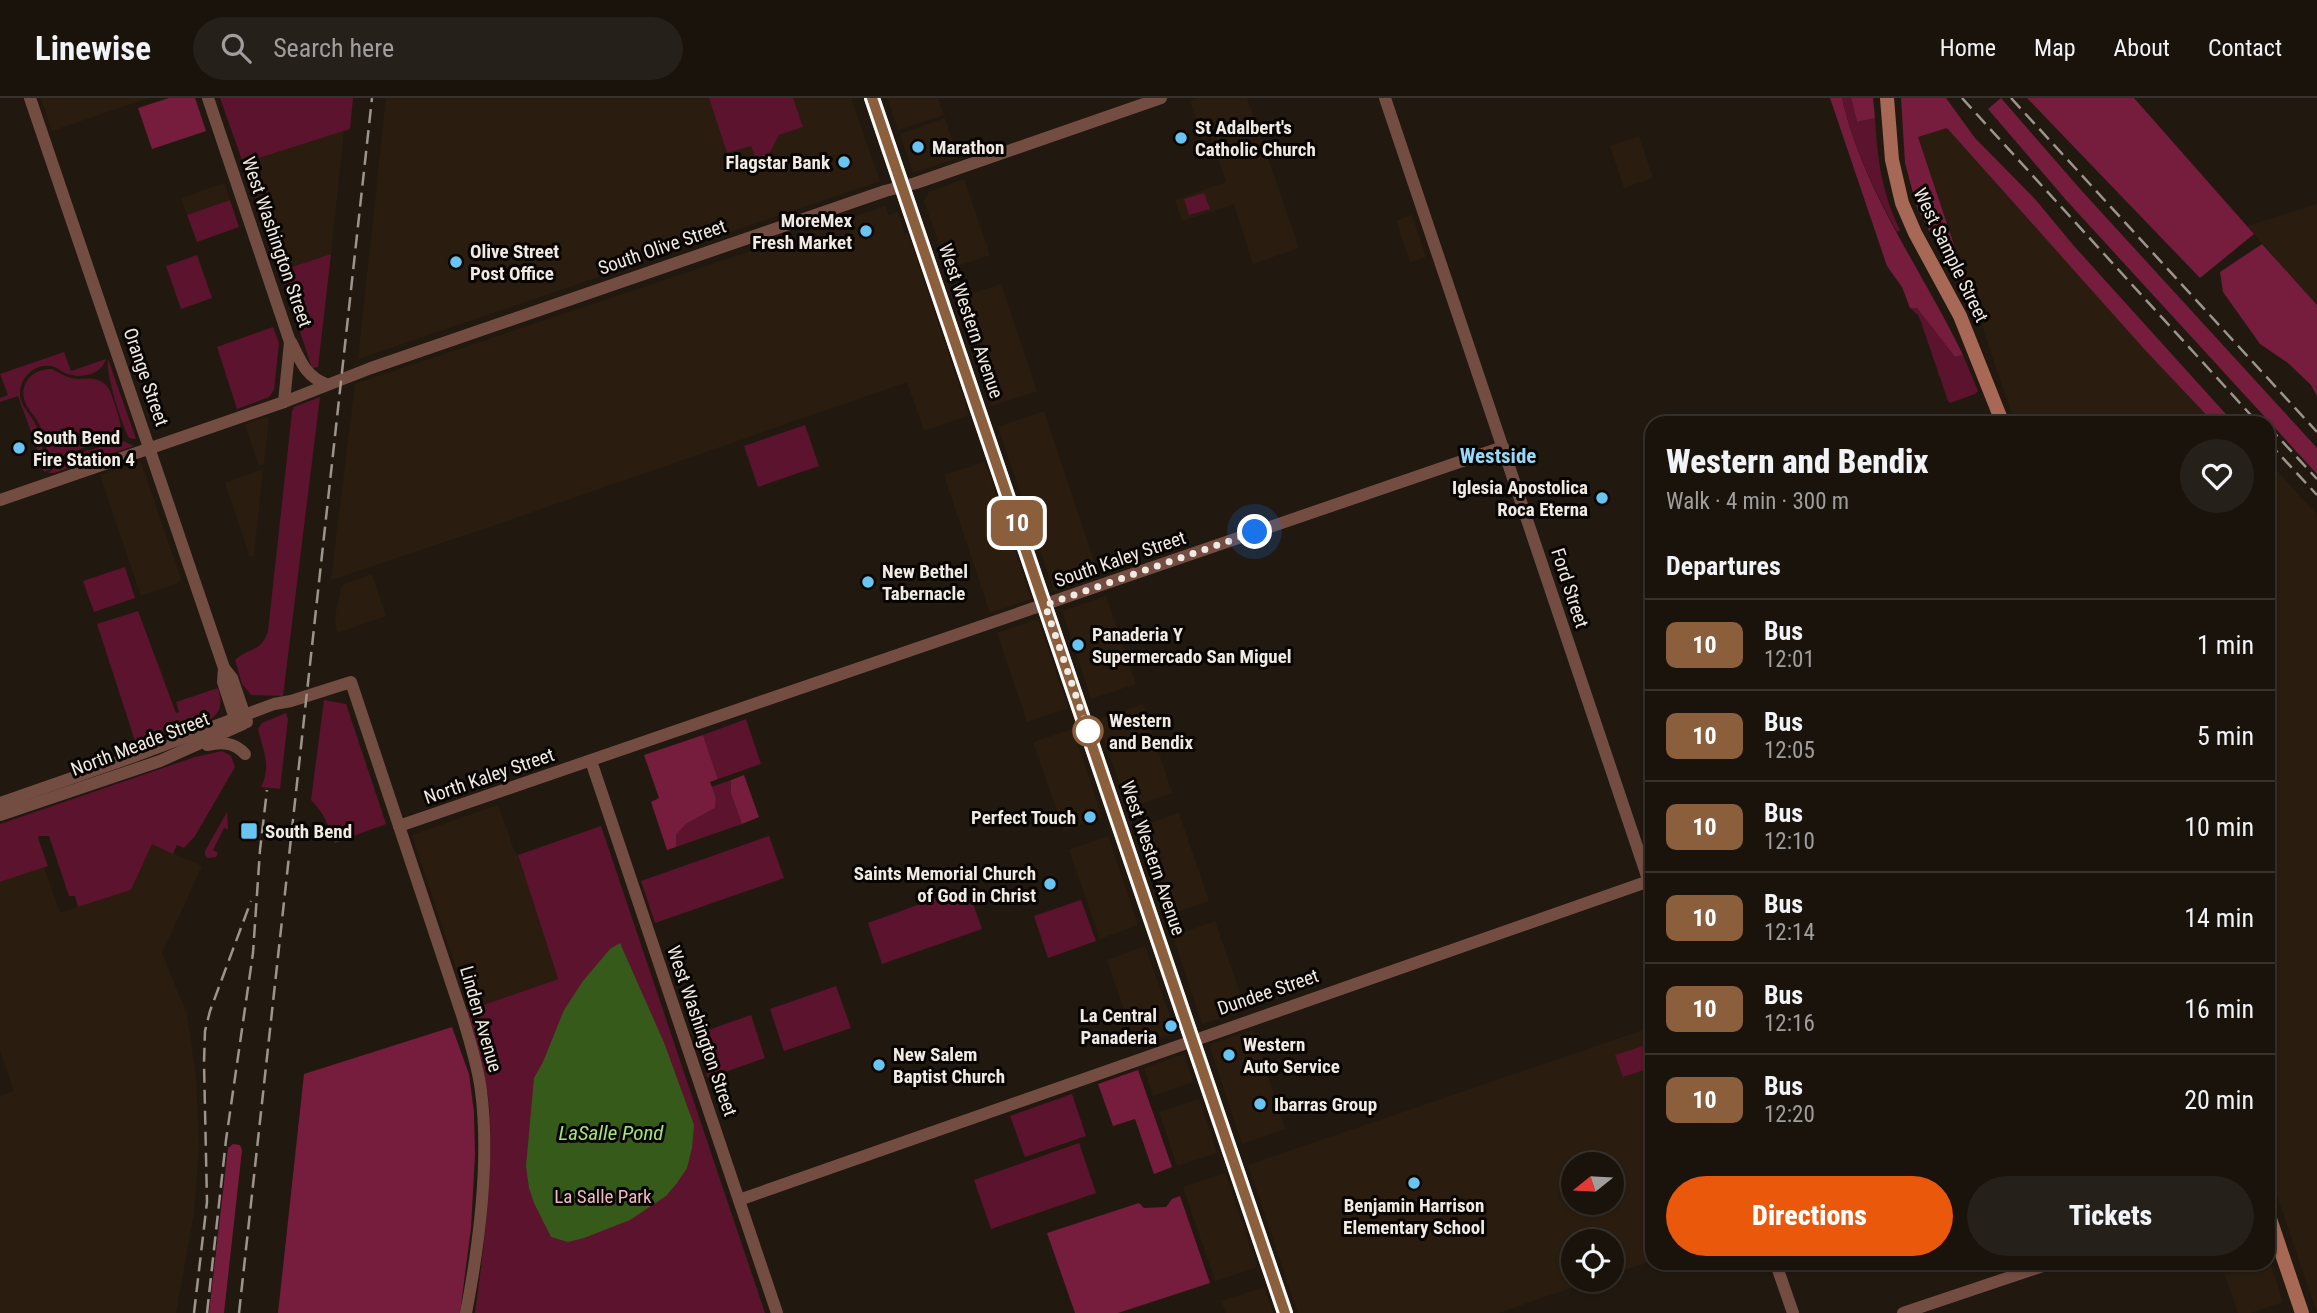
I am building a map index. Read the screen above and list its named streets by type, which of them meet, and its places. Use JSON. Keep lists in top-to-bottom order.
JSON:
{
  "streets": {
    "main road": ["West Sample Street", "West Western Avenue"],
    "street": [
      "West Washington Street",
      "South Olive Street",
      "Orange Street",
      "South Kaley Street",
      "Ford Street",
      "North Meade Street",
      "North Kaley Street",
      "Dundee Street",
      "Linden Avenue"
    ]
  },
  "crossings": [
    ["West Washington Street", "South Olive Street"],
    ["West Washington Street", "South Kaley Street"],
    ["West Washington Street", "North Kaley Street"],
    ["West Washington Street", "Dundee Street"],
    ["South Olive Street", "West Western Avenue"],
    ["South Olive Street", "Orange Street"],
    ["West Western Avenue", "South Kaley Street"],
    ["West Western Avenue", "Dundee Street"],
    ["Orange Street", "North Meade Street"],
    ["South Kaley Street", "Ford Street"],
    ["South Kaley Street", "North Kaley Street"],
    ["North Meade Street", "Linden Avenue"],
    ["North Kaley Street", "Linden Avenue"]
  ],
  "districts": ["Westside"],
  "water": ["LaSalle Pond"],
  "parks": ["La Salle Park"],
  "places": {
    "other": [
      "St Adalbert's Catholic Church",
      "Marathon",
      "Flagstar Bank",
      "MoreMex Fresh Market",
      "Olive Street Post Office",
      "South Bend Fire Station 4",
      "Iglesia Apostolica Roca Eterna",
      "New Bethel Tabernacle",
      "Panaderia Y Supermercado San Miguel",
      "Western and Bendix",
      "Perfect Touch",
      "Saints Memorial Church of God in Christ",
      "La Central Panaderia",
      "Western Auto Service",
      "New Salem Baptist Church",
      "Ibarras Group",
      "Benjamin Harrison Elementary School"
    ],
    "transit": ["South Bend"]
  },
  "lines": ["bus line 10"],
  "north": "left",
  "page": {
    "header": "Linewise",
    "search": "Search here",
    "nav": [
      "Home",
      "Map",
      "About",
      "Contact"
    ],
    "on_map": "10",
    "heading": [
      ["Western and Bendix", "Walk · 4 min · 300 m"],
      "Departures"
    ],
    "list": [
      {
        "mark": "10",
        "name": "Bus",
        "note": "12:01",
        "value": "1 min"
      },
      {
        "mark": "10",
        "name": "Bus",
        "note": "12:05",
        "value": "5 min"
      },
      {
        "mark": "10",
        "name": "Bus",
        "note": "12:10",
        "value": "10 min"
      },
      {
        "mark": "10",
        "name": "Bus",
        "note": "12:14",
        "value": "14 min"
      },
      {
        "mark": "10",
        "name": "Bus",
        "note": "12:16",
        "value": "16 min"
      },
      {
        "mark": "10",
        "name": "Bus",
        "note": "12:20",
        "value": "20 min"
      }
    ],
    "buttons": ["Directions", "Tickets"]
  }
}
